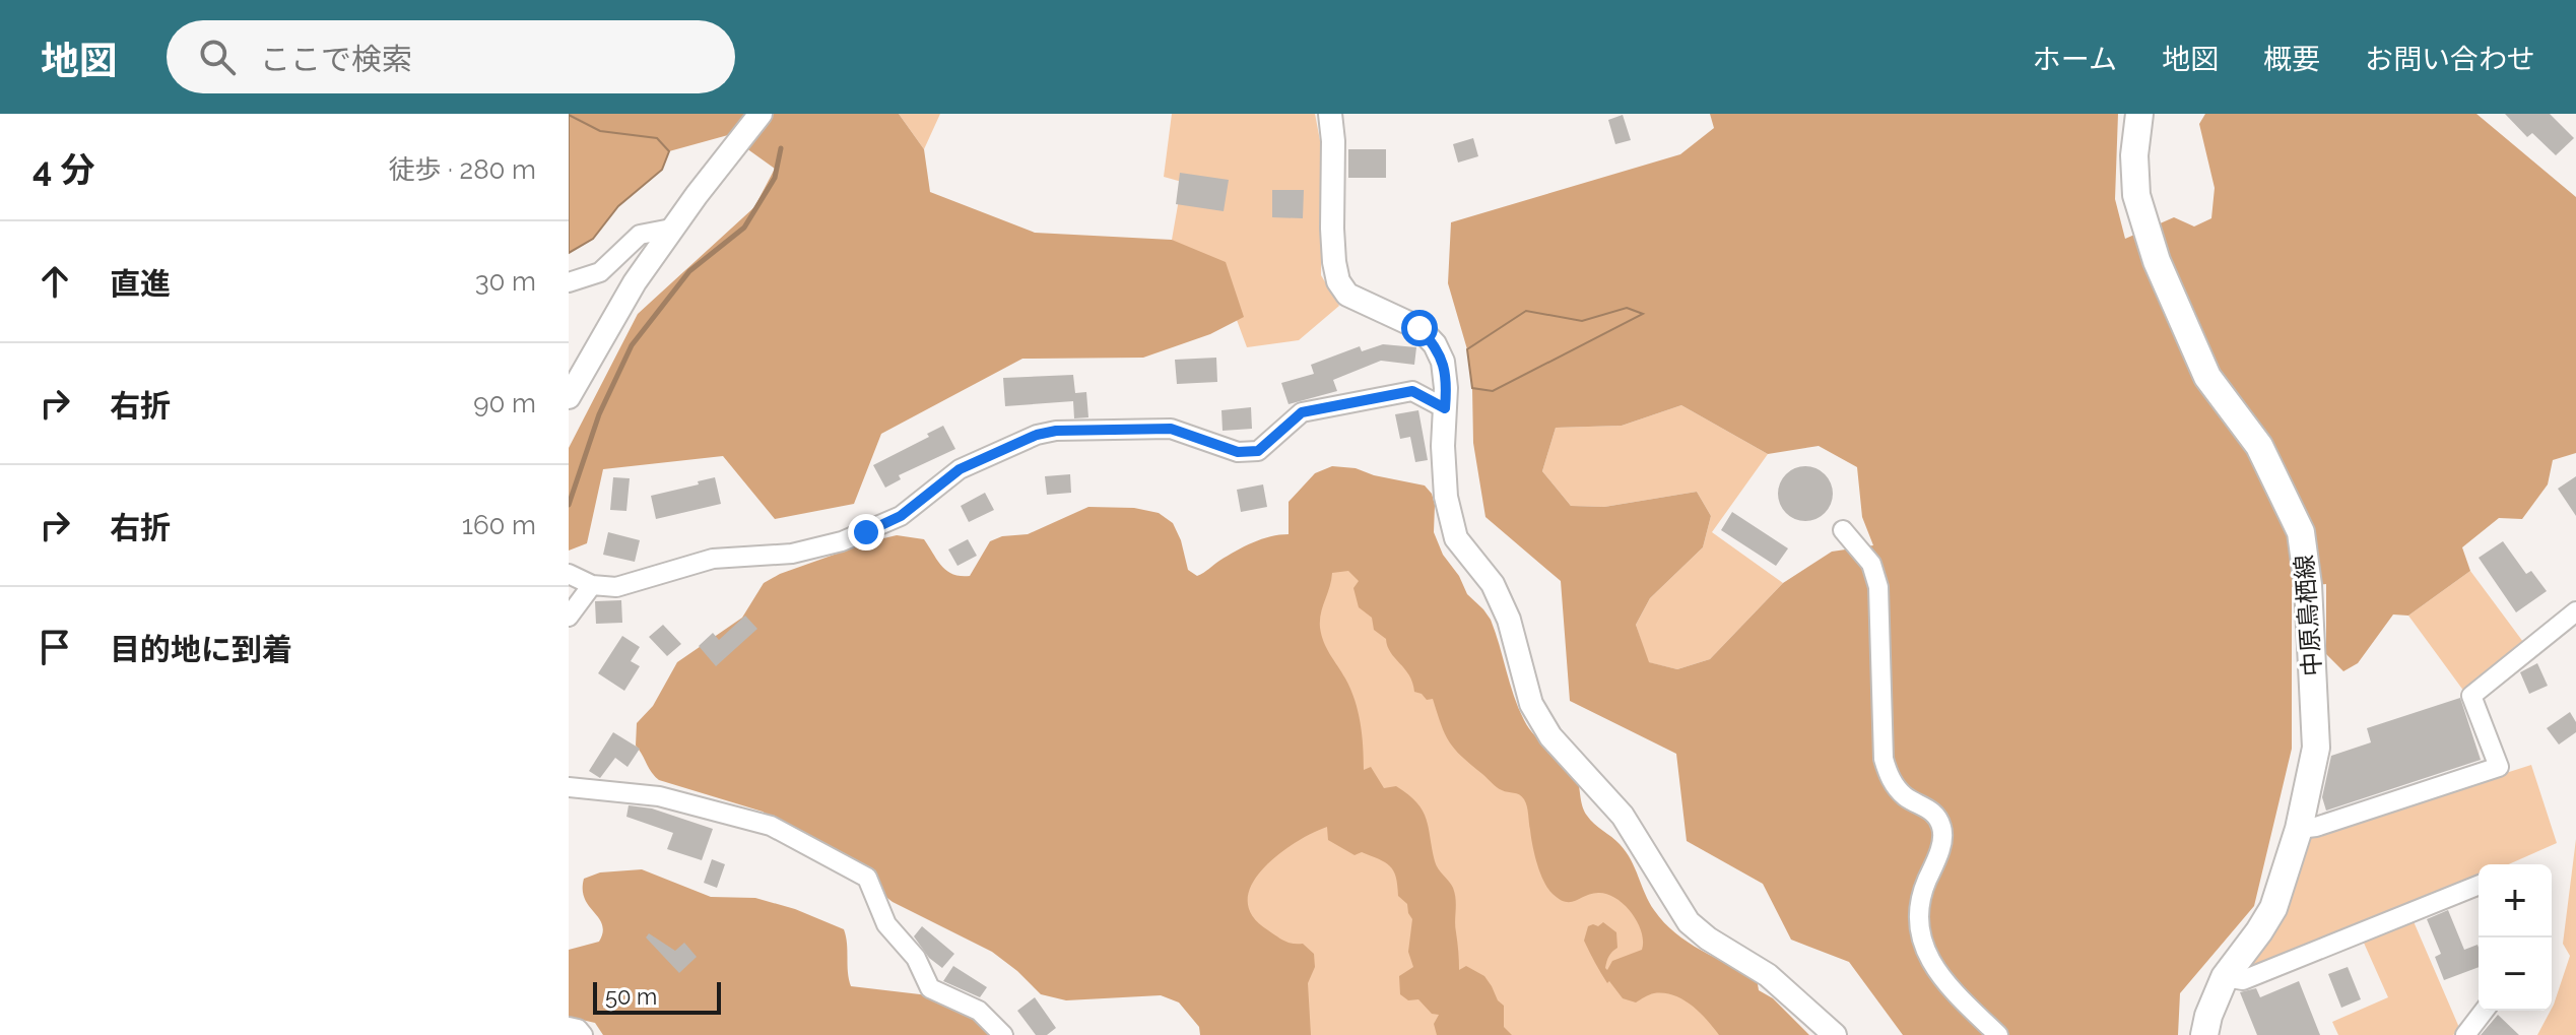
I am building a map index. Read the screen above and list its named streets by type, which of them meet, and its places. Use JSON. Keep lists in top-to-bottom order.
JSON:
{
  "streets": {
    "main road": ["中原鳥栖線"]
  },
  "scale_bar": "50 m",
  "page": {
    "header": "地図",
    "search": "ここで検索",
    "nav": [
      "ホーム",
      "地図",
      "概要",
      "お問い合わせ"
    ],
    "heading": ["4 分", "徒歩 · 280 m"],
    "list": [
      ["直進", "30 m"],
      ["右折", "90 m"],
      ["右折", "160 m"],
      "目的地に到着"
    ],
    "map_buttons": ["+", "−"],
    "scale": "50 m"
  }
}
